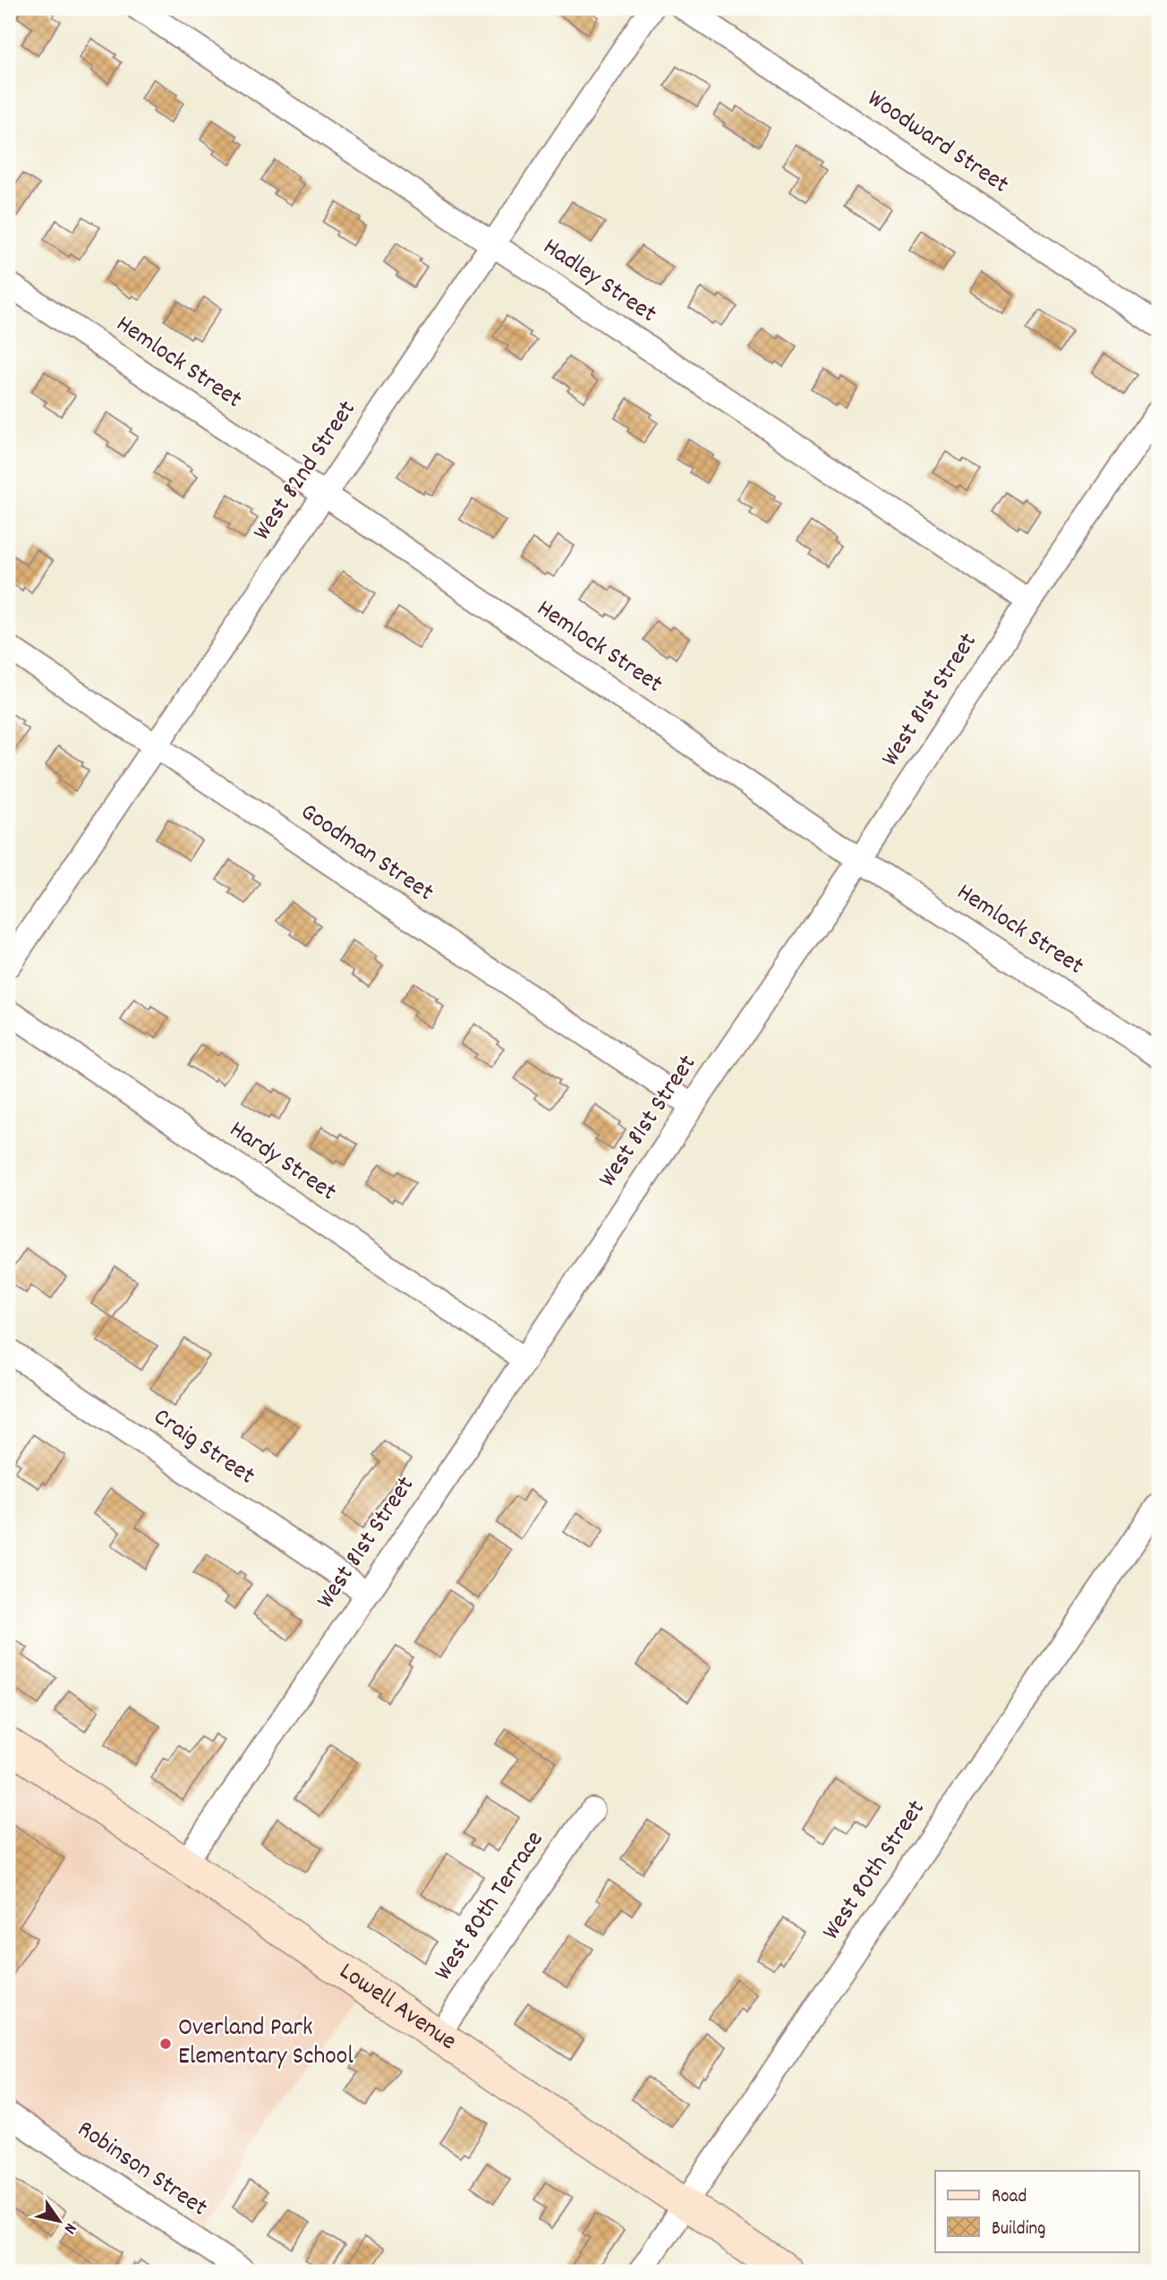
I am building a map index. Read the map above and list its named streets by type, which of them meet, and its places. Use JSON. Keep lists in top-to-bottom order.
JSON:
{
  "streets": {
    "street": [
      "Woodward Street",
      "Hadley Street",
      "Hemlock Street",
      "West 82nd Street",
      "West 81st Street",
      "Goodman Street",
      "Hardy Street",
      "Craig Street",
      "West 80th Street",
      "West 80th Terrace",
      "Lowell Avenue",
      "Robinson Street"
    ]
  },
  "crossings": [
    ["Hadley Street", "West 82nd Street"],
    ["Hadley Street", "West 81st Street"],
    ["Hemlock Street", "West 82nd Street"],
    ["Hemlock Street", "West 81st Street"],
    ["West 82nd Street", "Goodman Street"],
    ["West 81st Street", "Goodman Street"],
    ["West 81st Street", "Hardy Street"],
    ["West 81st Street", "Craig Street"],
    ["West 81st Street", "Lowell Avenue"],
    ["West 80th Street", "Lowell Avenue"],
    ["West 80th Terrace", "Lowell Avenue"]
  ],
  "places": ["Overland Park Elementary School"],
  "legend": ["Road", "Building"],
  "north": "bottom right"
}
